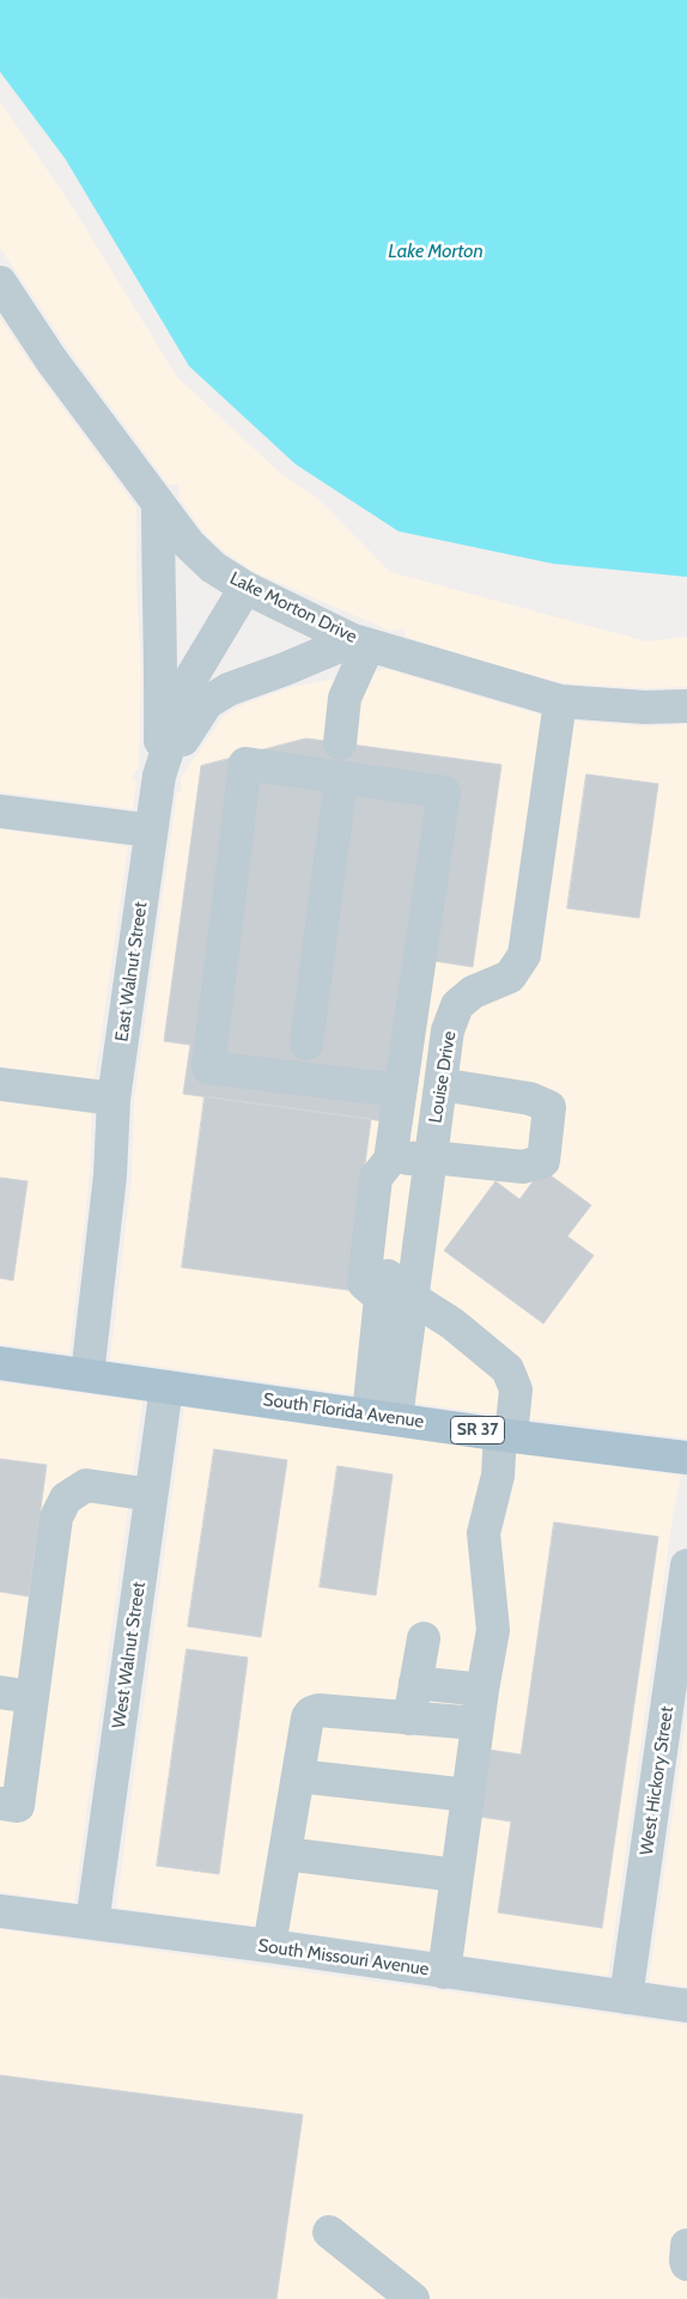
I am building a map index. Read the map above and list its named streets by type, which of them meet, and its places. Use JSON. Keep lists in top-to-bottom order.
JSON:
{
  "streets": {
    "main road": ["South Florida Avenue", "SR 37"],
    "street": [
      "Lake Morton Drive",
      "East Walnut Street",
      "Louise Drive",
      "West Walnut Street",
      "West Hickory Street",
      "South Missouri Avenue"
    ]
  },
  "crossings": [
    ["Lake Morton Drive", "East Walnut Street"],
    ["Lake Morton Drive", "Louise Drive"],
    ["East Walnut Street", "South Florida Avenue"],
    ["Louise Drive", "South Florida Avenue"],
    ["South Florida Avenue", "West Walnut Street"],
    ["West Walnut Street", "South Missouri Avenue"],
    ["West Hickory Street", "South Missouri Avenue"]
  ],
  "water": ["Lake Morton"]
}
